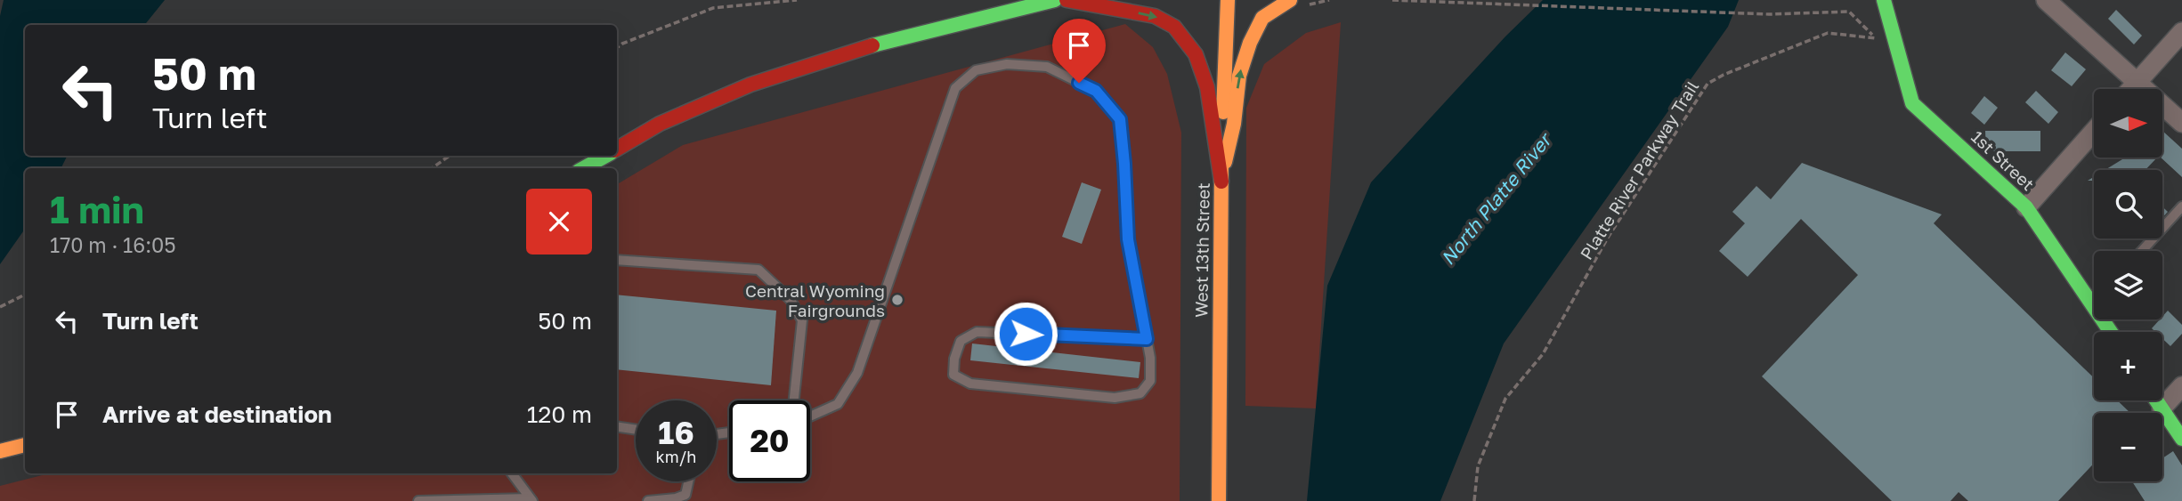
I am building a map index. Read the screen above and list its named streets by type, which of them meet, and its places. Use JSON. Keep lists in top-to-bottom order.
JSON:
{
  "streets": {
    "main road": ["1st Street", "West 13th Street"],
    "path": ["Platte River Parkway Trail"]
  },
  "water": ["North Platte River"],
  "places": ["Central Wyoming Fairgrounds"],
  "north": "right",
  "page": {
    "turn": ["50 m", "Turn left"],
    "map_buttons": ["+", "−"],
    "heading": ["1 min", "170 m · 16:05"],
    "list": [
      {
        "name": "Turn left",
        "value": "50 m"
      },
      {
        "name": "Arrive at destination",
        "value": "120 m"
      }
    ],
    "speed": "16 km/h",
    "limit": "20"
  }
}
